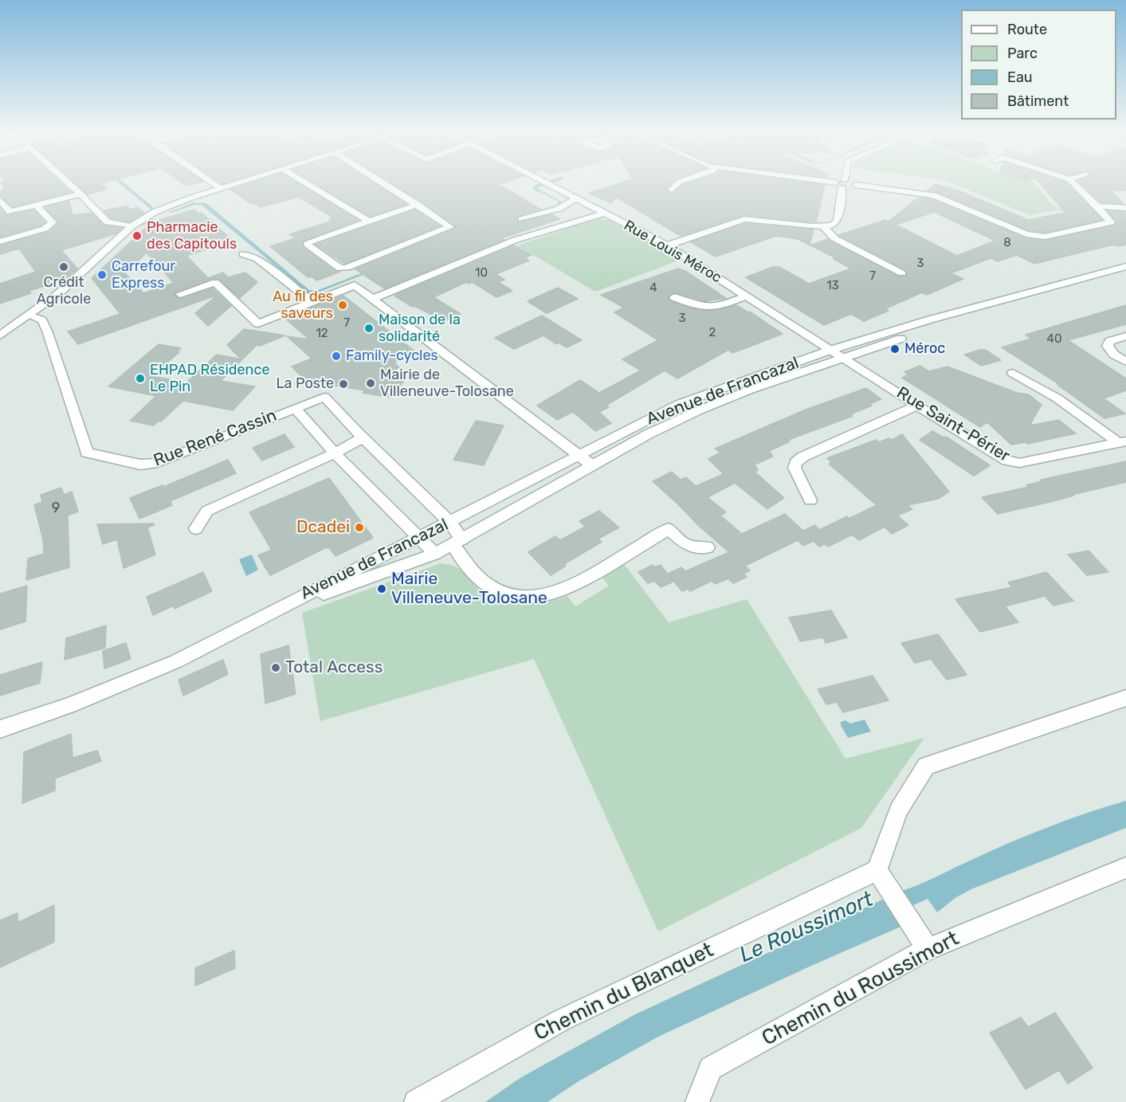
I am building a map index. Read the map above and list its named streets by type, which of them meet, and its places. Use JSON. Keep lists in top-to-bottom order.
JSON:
{
  "streets": {
    "street": [
      "Rue Louis Méroc",
      "Avenue de Francazal",
      "Rue Saint-Périer",
      "Rue René Cassin",
      "Chemin du Roussimort",
      "Chemin du Blanquet"
    ]
  },
  "crossings": [
    ["Rue Louis Méroc", "Avenue de Francazal"],
    ["Rue Louis Méroc", "Rue Saint-Périer"],
    ["Avenue de Francazal", "Rue Saint-Périer"]
  ],
  "water": ["Le Roussimort"],
  "places": [
    "Pharmacie des Capitouls",
    "Crédit Agricole",
    "Carrefour Express",
    "Au fil des saveurs",
    "Maison de la solidarité",
    "Méroc",
    "Family-cycles",
    "EHPAD Résidence Le Pin",
    "Mairie de Villeneuve-Tolosane",
    "La Poste",
    "Dcadei",
    "Mairie Villeneuve-Tolosane",
    "Total Access"
  ],
  "house_numbers": [
    "8",
    "3",
    "10",
    "7",
    "13",
    "4",
    "3",
    "7",
    "2",
    "12",
    "40",
    "9"
  ],
  "legend": [
    "Route",
    "Parc",
    "Eau",
    "Bâtiment"
  ]
}
